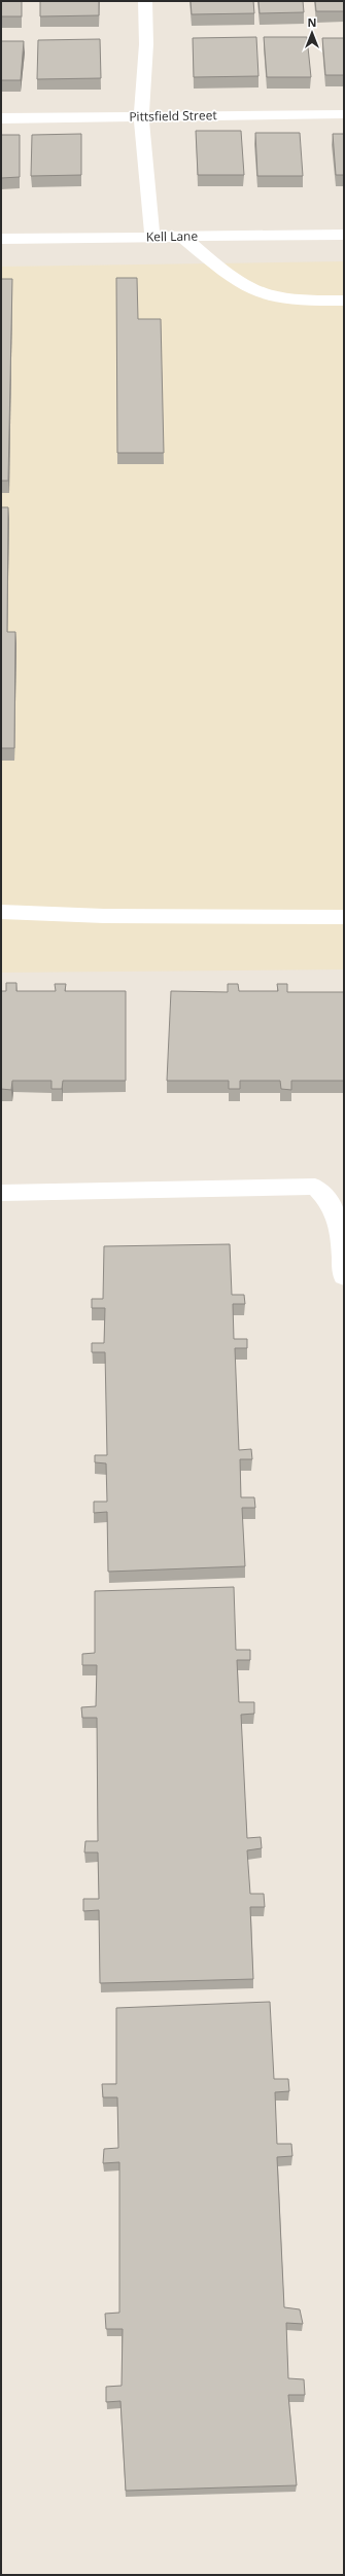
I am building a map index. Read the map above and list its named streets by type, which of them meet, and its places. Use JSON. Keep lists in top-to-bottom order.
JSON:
{
  "streets": {
    "street": ["Pittsfield Street", "Kell Lane"]
  },
  "north": "top"
}
